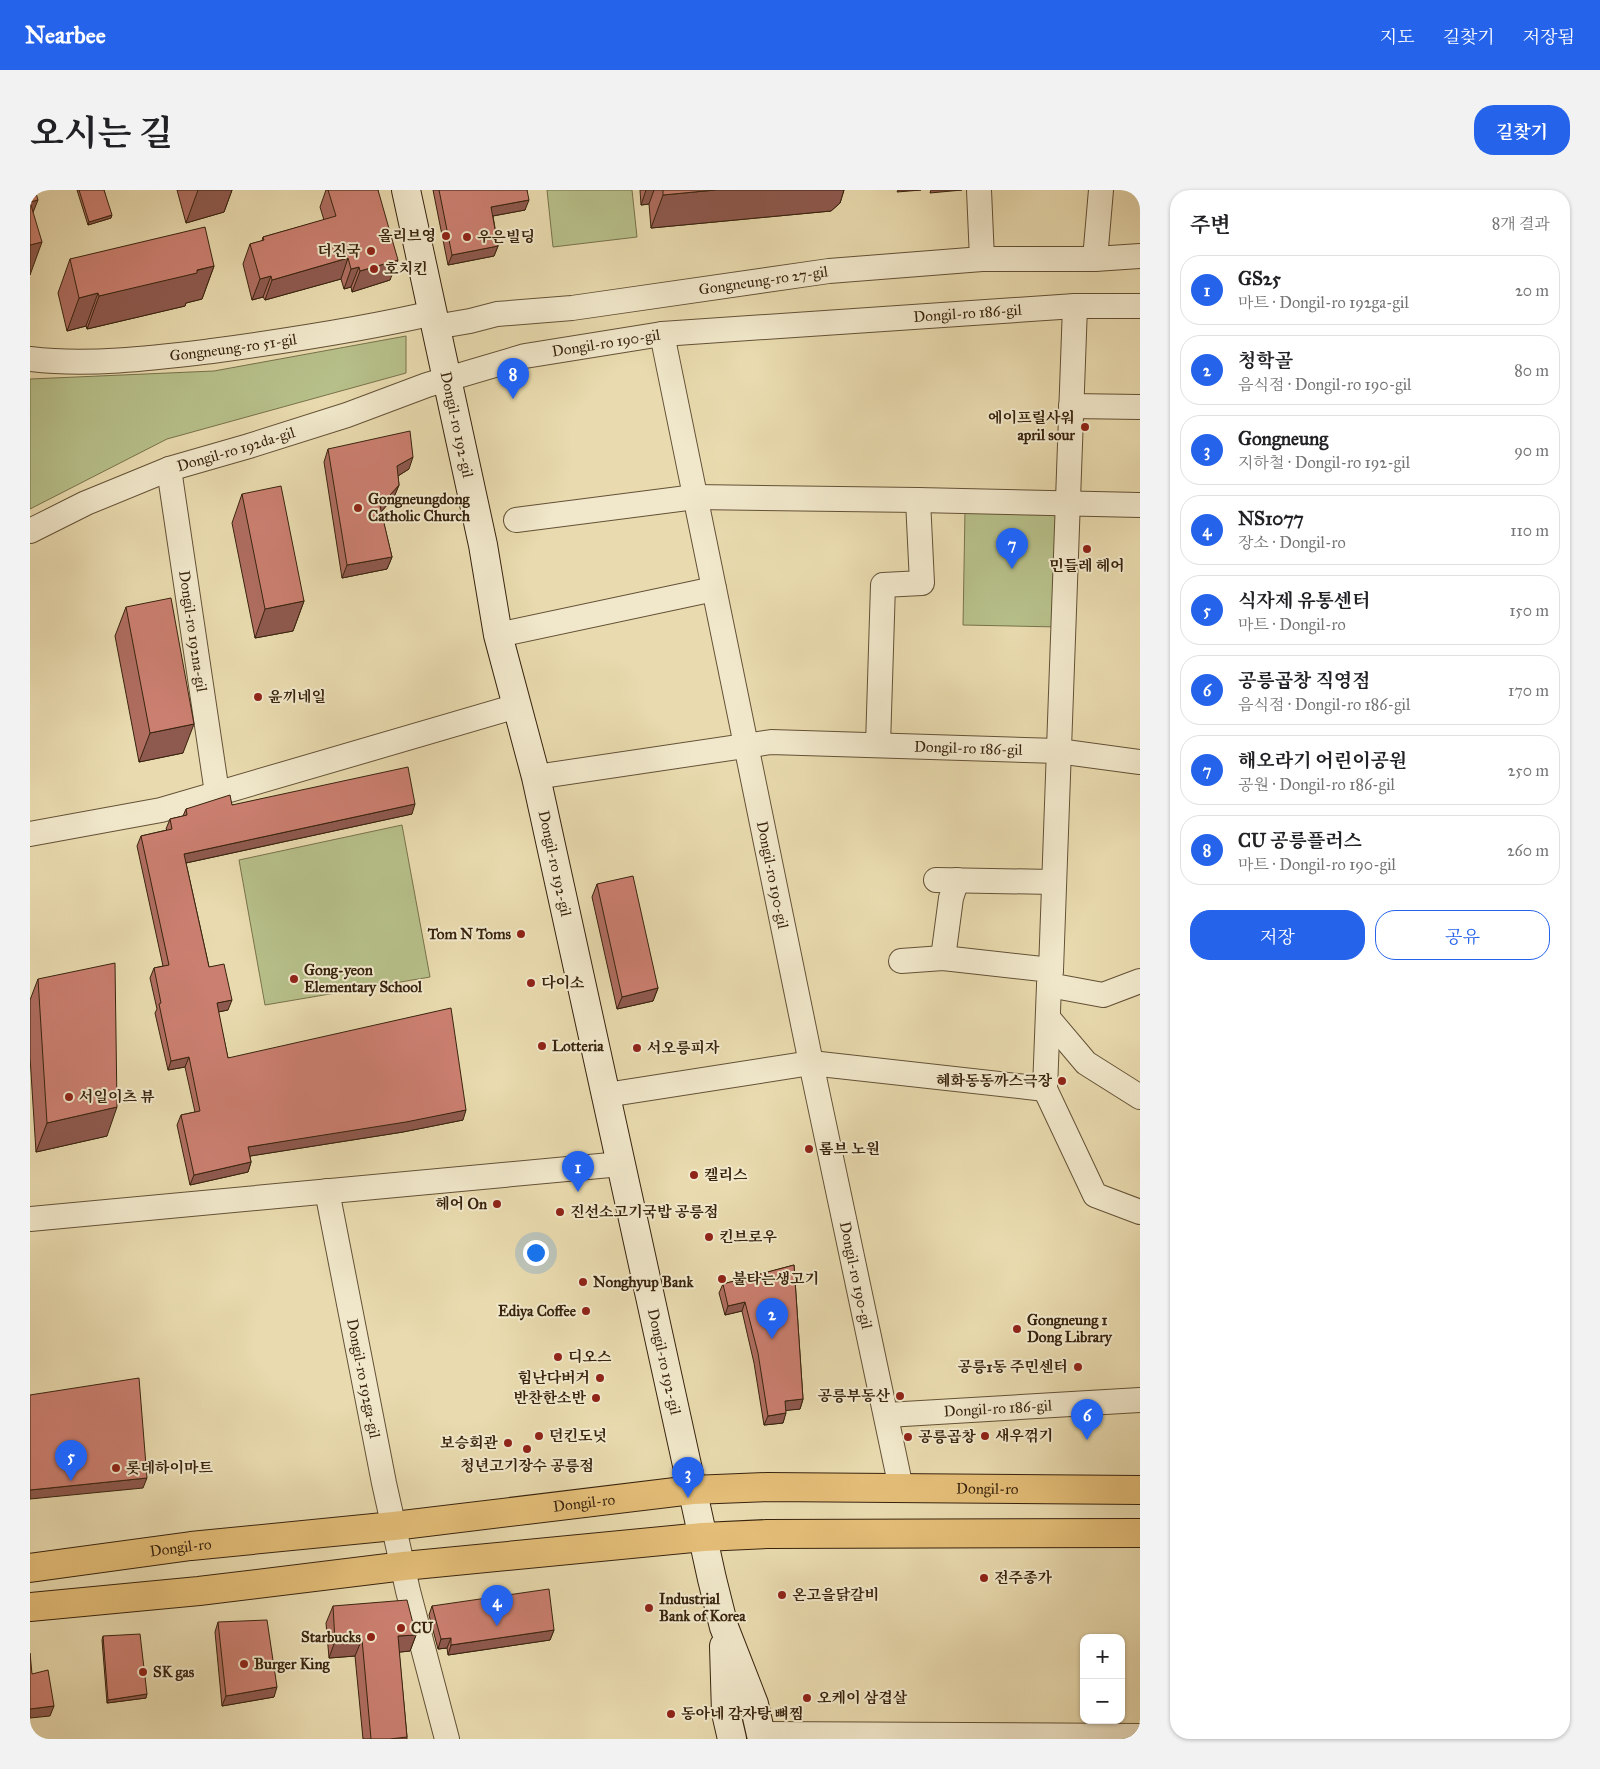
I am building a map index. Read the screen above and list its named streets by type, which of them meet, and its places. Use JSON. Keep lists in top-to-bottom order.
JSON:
{
  "streets": {
    "main road": ["Dongil-ro 192-gil", "Dongil-ro"],
    "street": [
      "Gongneung-ro 27-gil",
      "Dongil-ro 186-gil",
      "Dongil-ro 190-gil",
      "Gongneung-ro 51-gil",
      "Dongil-ro 192da-gil",
      "Dongil-ro 192na-gil",
      "Dongil-ro 192ga-gil"
    ]
  },
  "crossings": [
    ["Gongneung-ro 27-gil", "Gongneung-ro 51-gil"],
    ["Gongneung-ro 27-gil", "Dongil-ro 192-gil"],
    ["Dongil-ro 186-gil", "Dongil-ro 190-gil"],
    ["Dongil-ro 190-gil", "Dongil-ro 192-gil"],
    ["Dongil-ro 190-gil", "Dongil-ro 192da-gil"],
    ["Dongil-ro 190-gil", "Dongil-ro"],
    ["Gongneung-ro 51-gil", "Dongil-ro 192-gil"],
    ["Dongil-ro 192-gil", "Dongil-ro 192da-gil"],
    ["Dongil-ro 192-gil", "Dongil-ro"],
    ["Dongil-ro 192da-gil", "Dongil-ro 192na-gil"],
    ["Dongil-ro 192ga-gil", "Dongil-ro"]
  ],
  "places": [
    "올리브영",
    "우은빌딩",
    "더진국",
    "호치킨",
    "에이프릴사워 april sour",
    "Gongneungdong Catholic Church",
    "민들레 헤어",
    "윤끼네일",
    "Tom N Toms",
    "Gong-yeon Elementary School",
    "다이소",
    "Lotteria",
    "서오릉피자",
    "혜화동동까스극장",
    "서일이츠 뷰",
    "롬브 노원",
    "켈리스",
    "헤어 On",
    "진선소고기국밥 공릉점",
    "킨브로우",
    "불타는생고기",
    "Nonghyup Bank",
    "Ediya Coffee",
    "Gongneung 1 Dong Library",
    "디오스",
    "공릉1동 주민센터",
    "힘난다버거",
    "공릉부동산",
    "반찬한소반",
    "던킨도넛",
    "새우꺾기",
    "공릉곱창",
    "보승회관",
    "청년고기장수 공릉점",
    "롯데하이마트",
    "전주종가",
    "온고을닭갈비",
    "Industrial Bank of Korea",
    "CU",
    "Starbucks",
    "Burger King",
    "SK gas",
    "오케이 삼겹살",
    "동아네 감자탕 뼈찜"
  ],
  "page": {
    "header": "Nearbee",
    "nav": ["지도", "길찾기", "저장됨"],
    "title": "오시는 길",
    "buttons": [
      "길찾기",
      ["저장", "공유"]
    ],
    "heading": ["주변", "8개 결과"],
    "list": [
      {
        "mark": "1",
        "name": "GS25",
        "note": "마트 · Dongil-ro 192ga-gil",
        "value": "20 m"
      },
      {
        "mark": "2",
        "name": "청학골",
        "note": "음식점 · Dongil-ro 190-gil",
        "value": "80 m"
      },
      {
        "mark": "3",
        "name": "Gongneung",
        "note": "지하철 · Dongil-ro 192-gil",
        "value": "90 m"
      },
      {
        "mark": "4",
        "name": "NS1077",
        "note": "장소 · Dongil-ro",
        "value": "110 m"
      },
      {
        "mark": "5",
        "name": "식자제 유통센터",
        "note": "마트 · Dongil-ro",
        "value": "150 m"
      },
      {
        "mark": "6",
        "name": "공릉곱창 직영점",
        "note": "음식점 · Dongil-ro 186-gil",
        "value": "170 m"
      },
      {
        "mark": "7",
        "name": "해오라기 어린이공원",
        "note": "공원 · Dongil-ro 186-gil",
        "value": "250 m"
      },
      {
        "mark": "8",
        "name": "CU 공릉플러스",
        "note": "마트 · Dongil-ro 190-gil",
        "value": "260 m"
      }
    ],
    "pins": [
      "8",
      "7",
      "1",
      "2",
      "6",
      "5",
      "3",
      "4"
    ],
    "map_buttons": ["+", "−"]
  }
}
